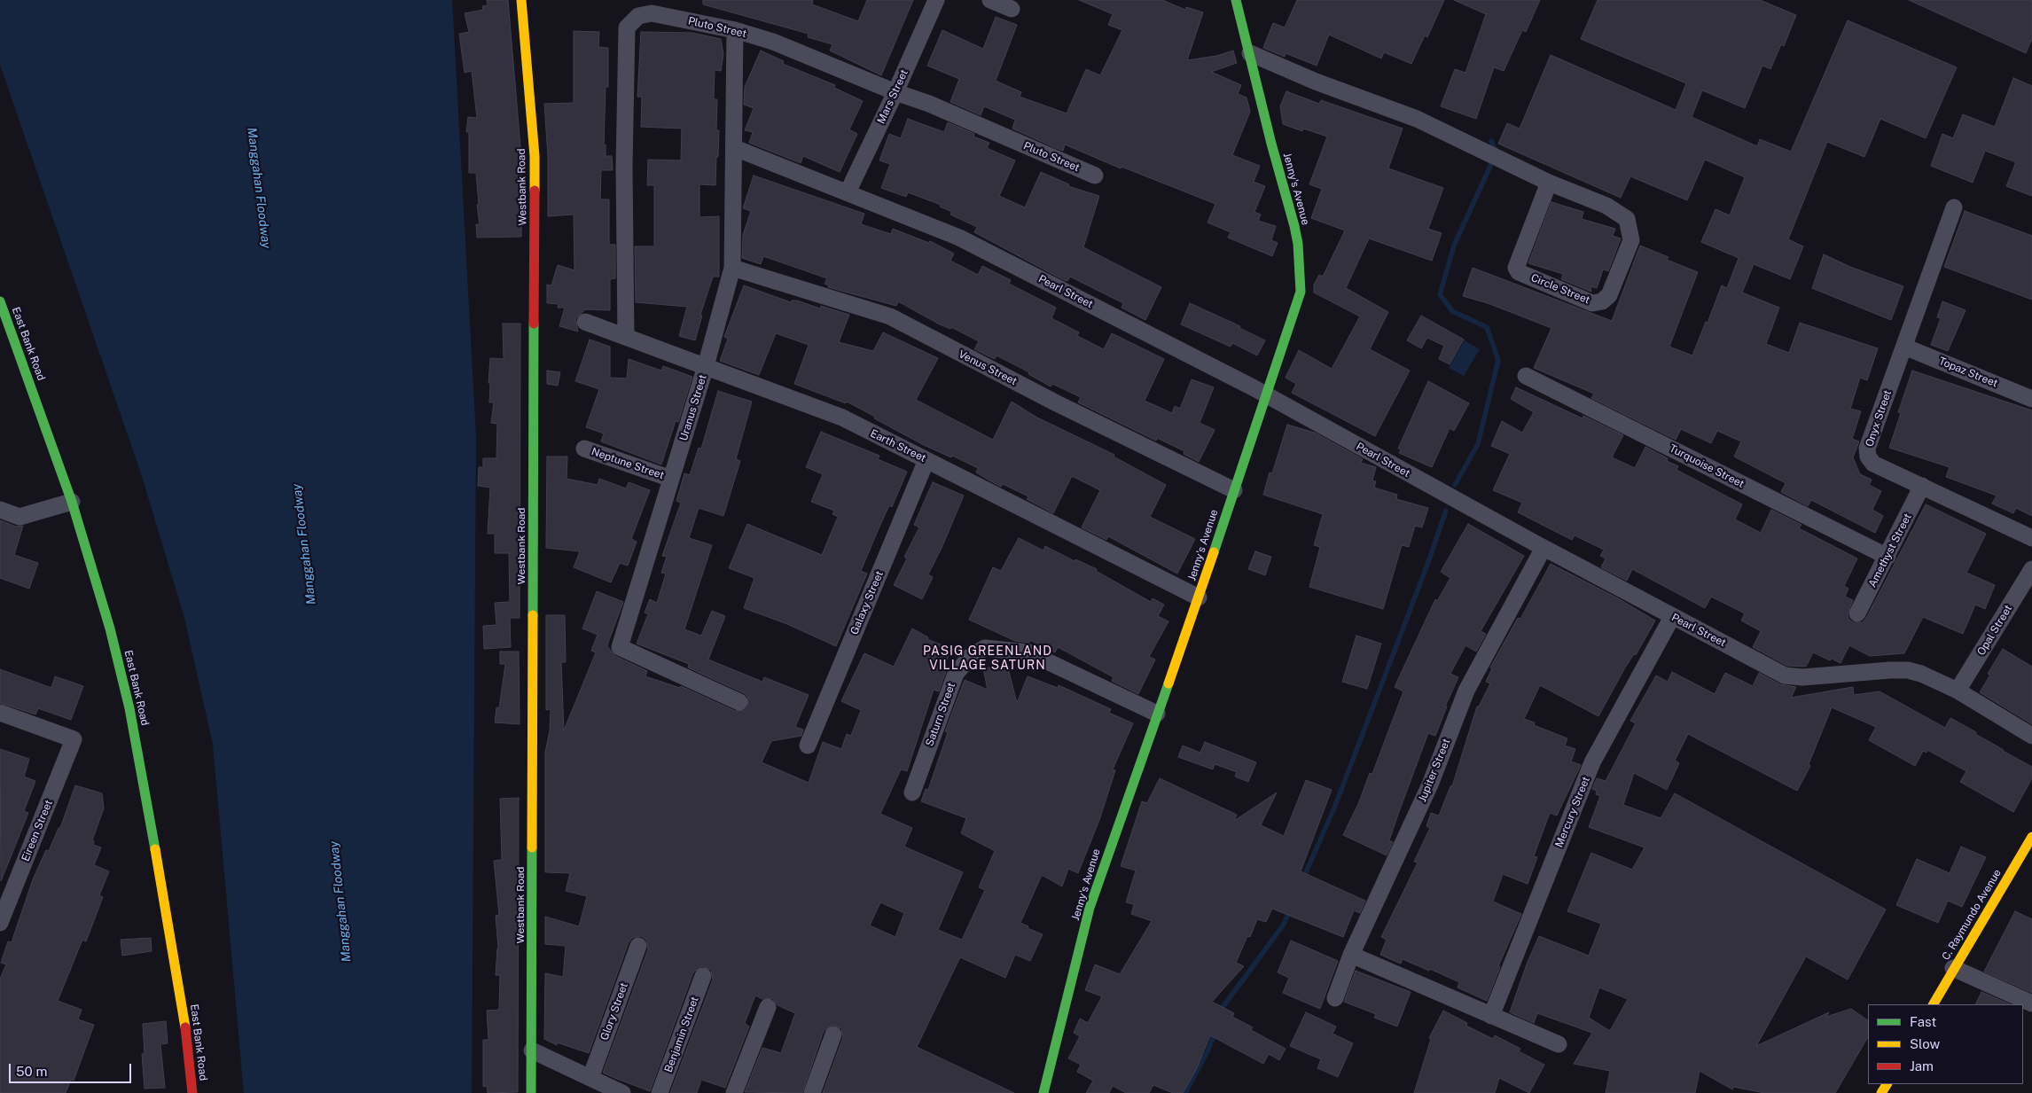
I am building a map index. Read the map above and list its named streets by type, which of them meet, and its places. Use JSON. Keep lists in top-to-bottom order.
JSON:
{
  "streets": {
    "street": [
      "Pluto Street",
      "Mars Street",
      "Westbank Road",
      "Jenny's Avenue",
      "Circle Street",
      "Pearl Street",
      "East Bank Road",
      "Venus Street",
      "Topaz Street",
      "Uranus Street",
      "Onyx Street",
      "Earth Street",
      "Neptune Street",
      "Turquoise Street",
      "Amethyst Street",
      "Galaxy Street",
      "Opal Street",
      "Saturn Street",
      "Jupiter Street",
      "Mercury Street",
      "Eireen Street",
      "C. Raymundo Avenue",
      "Glory Street",
      "Benjamin Street"
    ]
  },
  "crossings": [
    ["Pluto Street", "Mars Street"],
    ["Pluto Street", "Uranus Street"],
    ["Pluto Street", "Earth Street"],
    ["Mars Street", "Pearl Street"],
    ["Jenny's Avenue", "Circle Street"],
    ["Jenny's Avenue", "Pearl Street"],
    ["Jenny's Avenue", "Venus Street"],
    ["Jenny's Avenue", "Earth Street"],
    ["Jenny's Avenue", "Saturn Street"],
    ["Pearl Street", "Uranus Street"],
    ["Pearl Street", "Opal Street"],
    ["Pearl Street", "Jupiter Street"],
    ["Pearl Street", "Mercury Street"],
    ["Venus Street", "Uranus Street"],
    ["Topaz Street", "Onyx Street"],
    ["Uranus Street", "Earth Street"],
    ["Uranus Street", "Neptune Street"],
    ["Onyx Street", "Amethyst Street"],
    ["Earth Street", "Galaxy Street"],
    ["Turquoise Street", "Amethyst Street"]
  ],
  "districts": ["PASIG GREENLAND VILLAGE SATURN"],
  "water": ["Manggahan Floodway"],
  "legend": ["Fast", "Slow", "Jam"],
  "scale_bar": "50 m"
}
